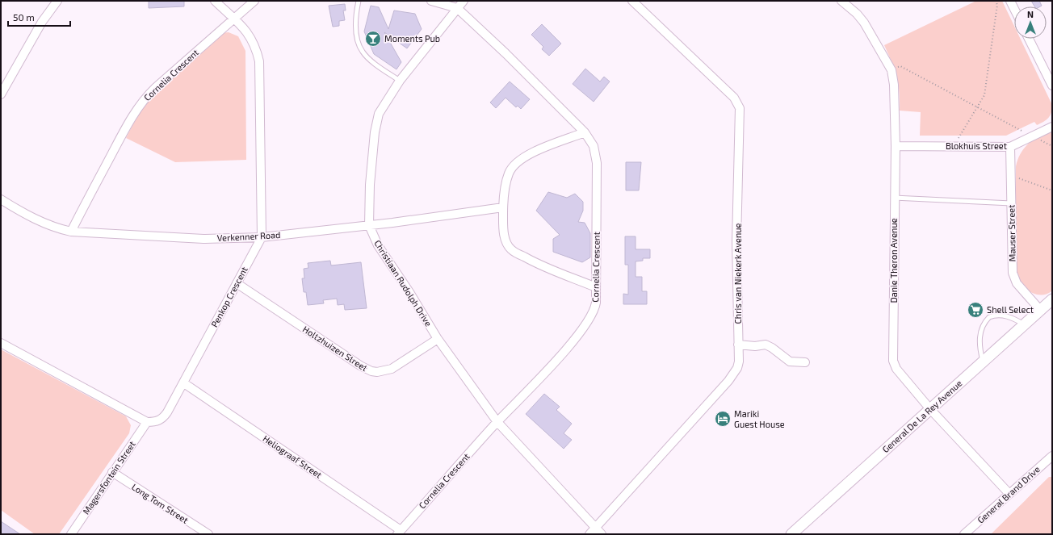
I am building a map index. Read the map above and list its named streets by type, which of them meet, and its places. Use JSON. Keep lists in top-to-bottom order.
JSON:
{
  "streets": {
    "street": [
      "Cornelia Crescent",
      "Blokhuis Street",
      "Mauser Street",
      "Verkenner Road",
      "Danie Theron Avenue",
      "Chris van Niekerk Avenue",
      "Christiaan Rudolph Drive",
      "Penkop Crescent",
      "Holtzhuizen Street",
      "General De La Rey Avenue",
      "Heliograaf Street",
      "Magersfontein Street",
      "General Brand Drive",
      "Long Tom Street"
    ]
  },
  "crossings": [
    ["Cornelia Crescent", "Verkenner Road"],
    ["Cornelia Crescent", "Christiaan Rudolph Drive"],
    ["Cornelia Crescent", "Penkop Crescent"],
    ["Cornelia Crescent", "Heliograaf Street"],
    ["Blokhuis Street", "Mauser Street"],
    ["Blokhuis Street", "Danie Theron Avenue"],
    ["Mauser Street", "General De La Rey Avenue"],
    ["Verkenner Road", "Christiaan Rudolph Drive"],
    ["Verkenner Road", "Penkop Crescent"],
    ["Danie Theron Avenue", "General De La Rey Avenue"],
    ["Danie Theron Avenue", "General Brand Drive"],
    ["Chris van Niekerk Avenue", "Christiaan Rudolph Drive"],
    ["Christiaan Rudolph Drive", "Holtzhuizen Street"],
    ["Penkop Crescent", "Holtzhuizen Street"],
    ["Penkop Crescent", "Heliograaf Street"],
    ["Penkop Crescent", "Magersfontein Street"],
    ["Magersfontein Street", "Long Tom Street"]
  ],
  "places": {
    "bar": ["Moments Pub"],
    "supermarket": ["Shell Select"],
    "hotel": ["Mariki Guest House"]
  },
  "scale_bar": "50 m",
  "north": "top"
}
